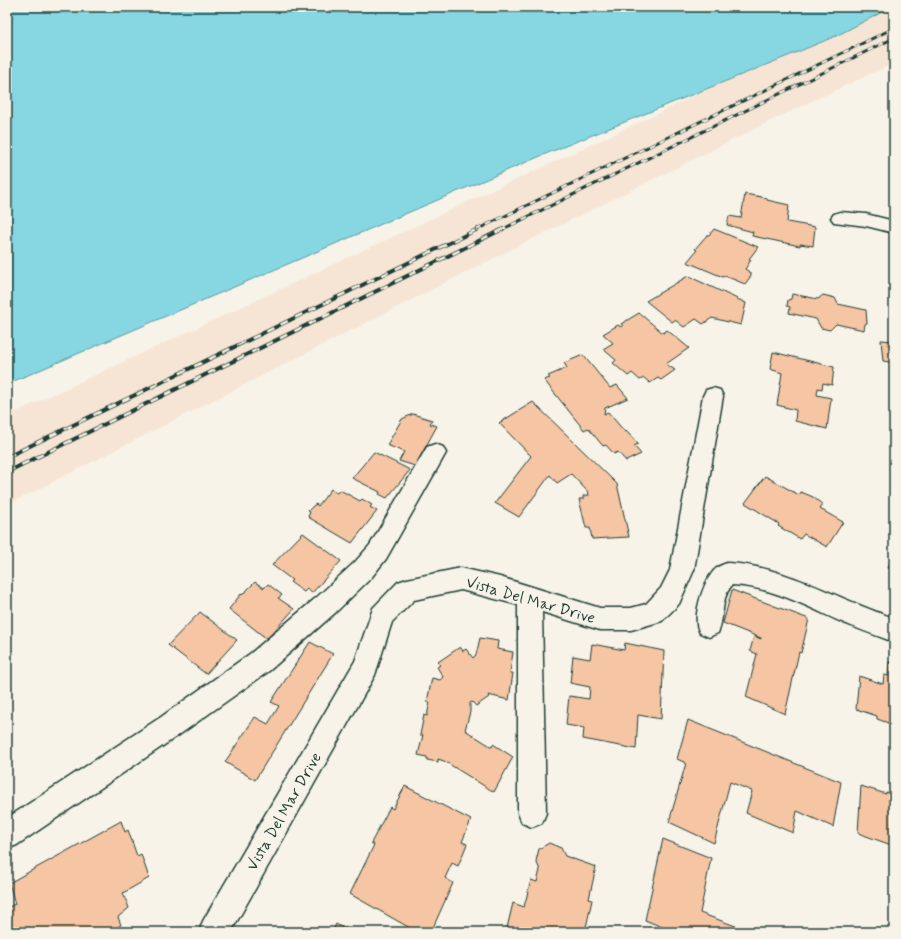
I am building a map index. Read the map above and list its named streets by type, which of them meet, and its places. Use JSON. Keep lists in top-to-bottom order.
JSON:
{
  "streets": {
    "street": ["Vista Del Mar Drive"]
  }
}
